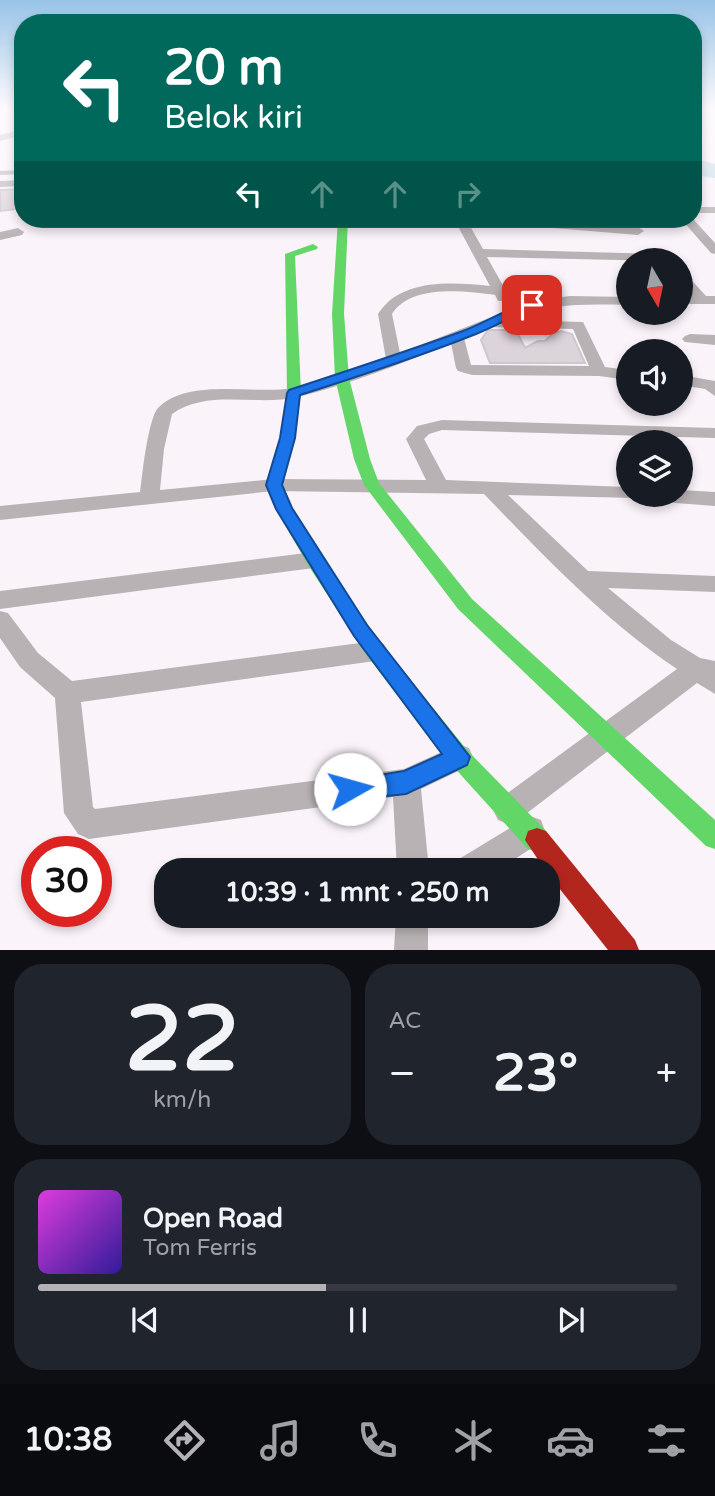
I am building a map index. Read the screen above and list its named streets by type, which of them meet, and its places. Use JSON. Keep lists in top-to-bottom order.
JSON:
{
  "north": "bottom",
  "page": {
    "turn": ["20 m", "Belok kiri"],
    "limit": "30",
    "trip": "10:39 · 1 mnt · 250 m",
    "tile": [
      ["22", "km/h"],
      "AC"
    ],
    "heat": ["−", "23°", "+"],
    "song": ["Open Road", "Tom Ferris"],
    "tabs": "10:38"
  }
}
